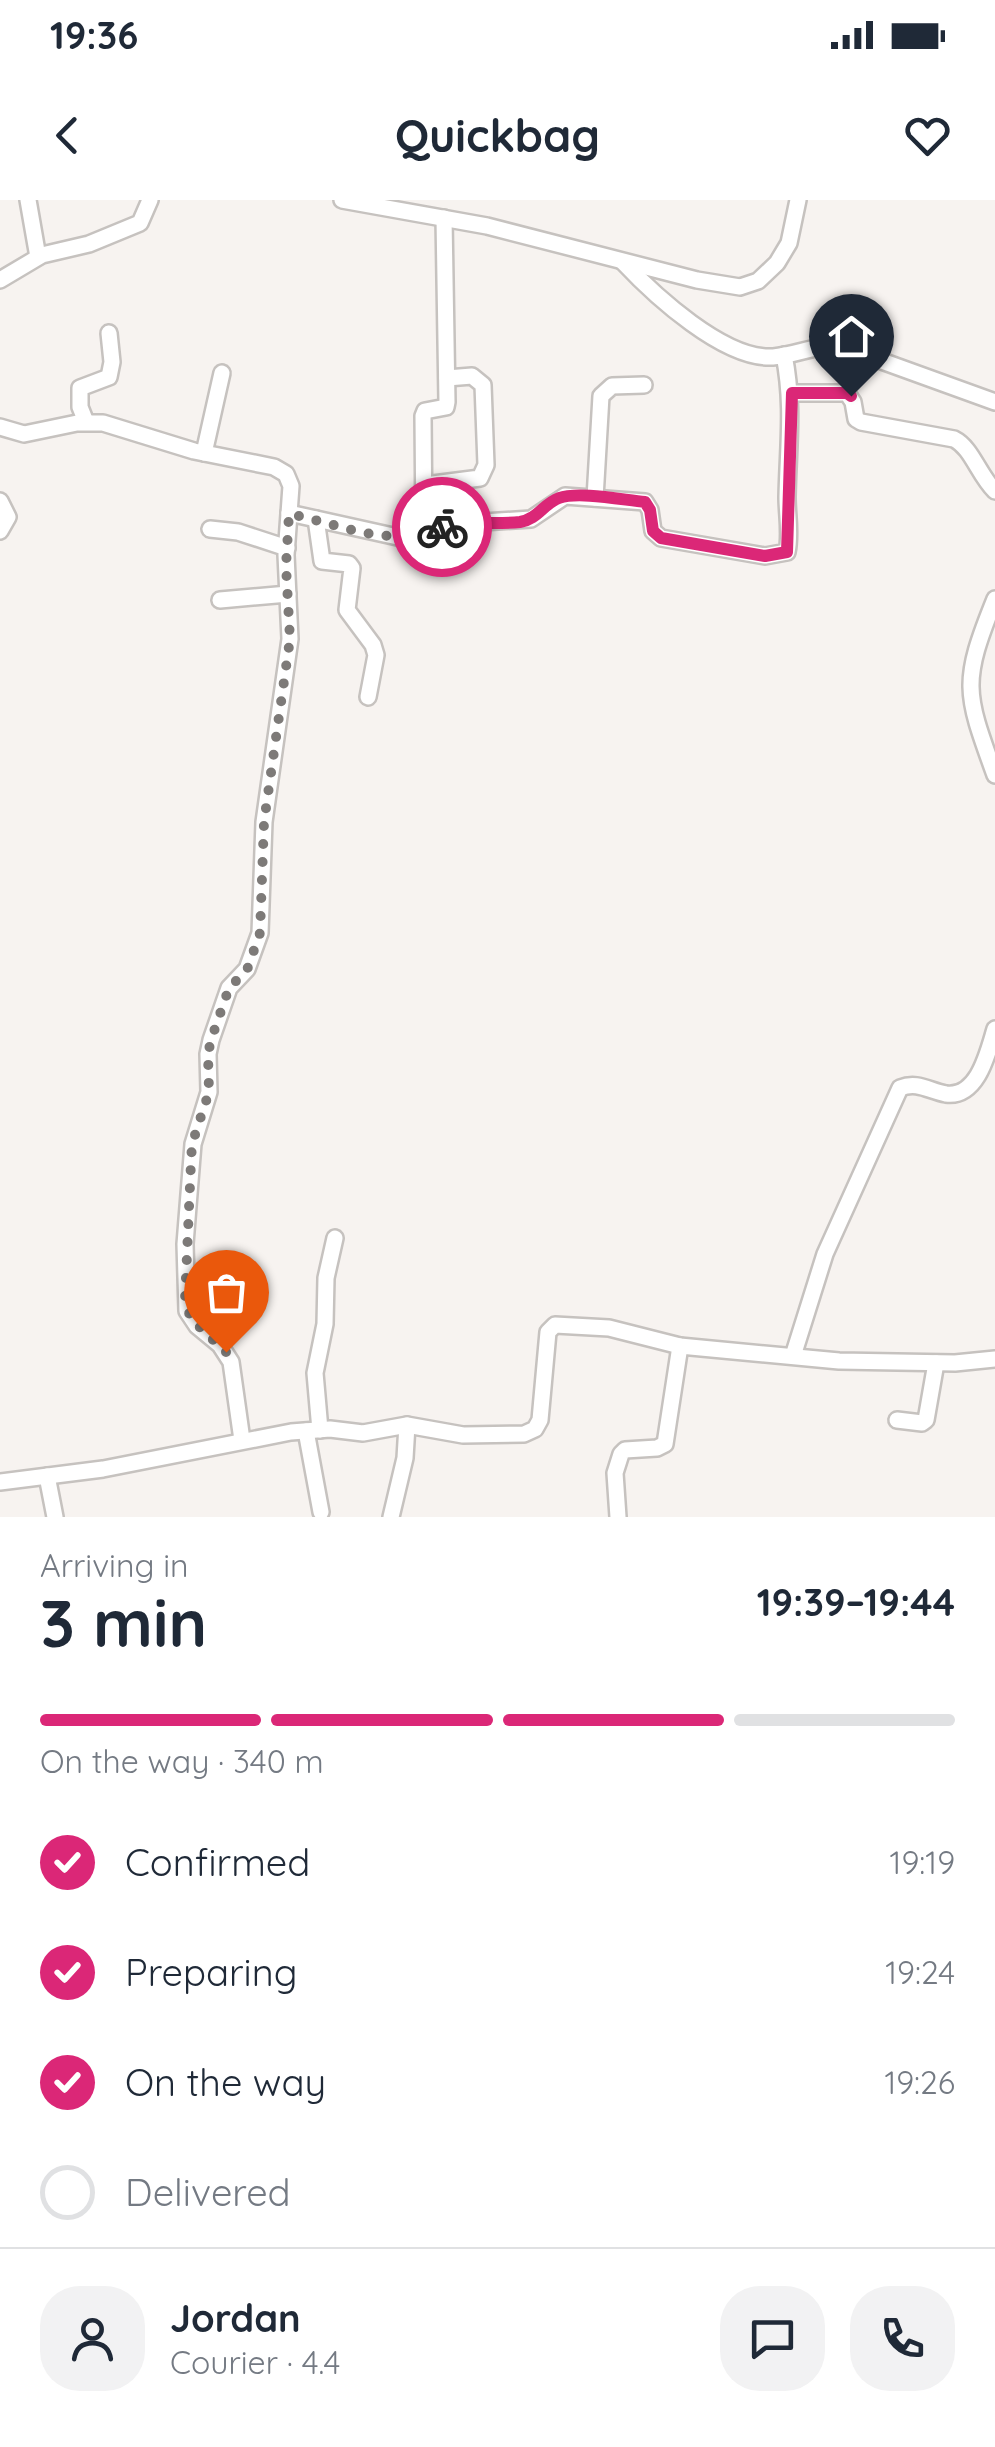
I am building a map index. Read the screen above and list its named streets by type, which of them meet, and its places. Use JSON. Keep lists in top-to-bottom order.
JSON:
{
  "page": {
    "status": "19:36",
    "header": "Quickbag",
    "heading": ["3 min", "Arriving in", "19:39–19:44"],
    "panel": ["Jordan", "Courier · 4.4"],
    "bar": "On the way · 340 m",
    "list": [
      ["Confirmed", "19:19"],
      ["Preparing", "19:24"],
      ["On the way", "19:26"],
      "Delivered"
    ]
  }
}
